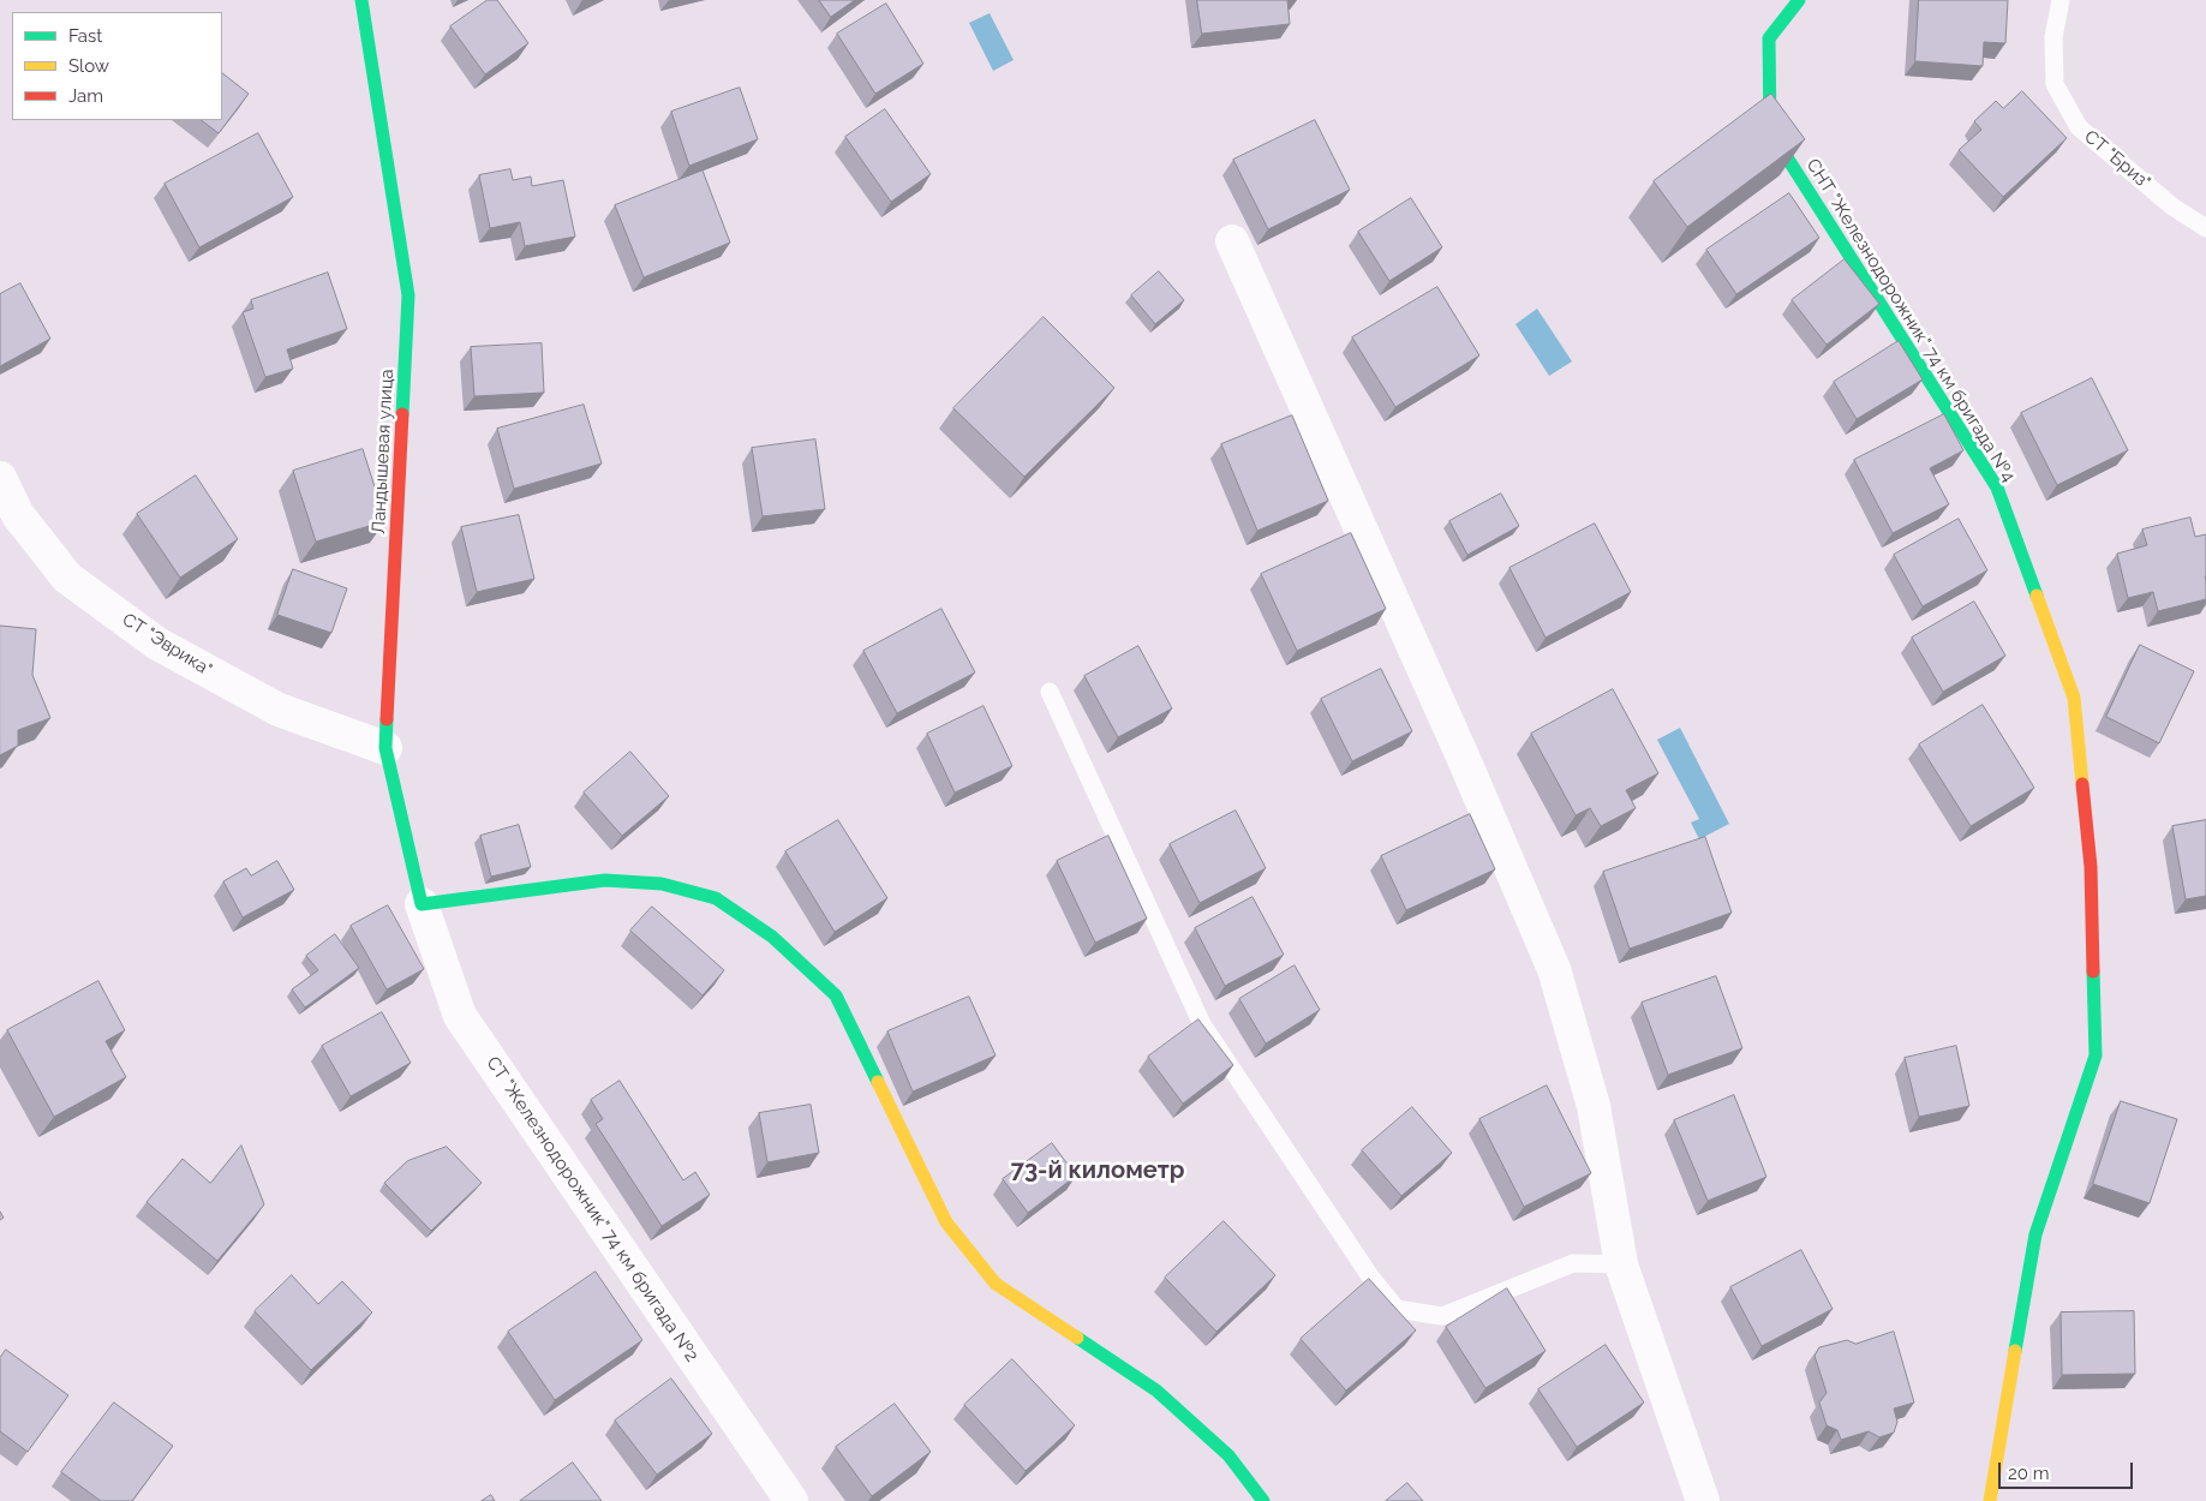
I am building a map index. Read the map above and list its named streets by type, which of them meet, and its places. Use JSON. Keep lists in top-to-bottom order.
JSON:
{
  "streets": {
    "street": [
      "СНТ \"Железнодорожник\" 74 км бригада №4",
      "Ландышевая улица",
      "СТ \"Эврика\"",
      "СТ \"Железнодорожник\" 74 км бригада №2"
    ],
    "lane": ["СТ \"Бриз\""]
  },
  "crossings": [
    ["Ландышевая улица", "СТ \"Эврика\""],
    ["Ландышевая улица", "СТ \"Железнодорожник\" 74 км бригада №2"]
  ],
  "districts": ["73-й километр"],
  "legend": ["Fast", "Slow", "Jam"],
  "scale_bar": "20 m"
}
